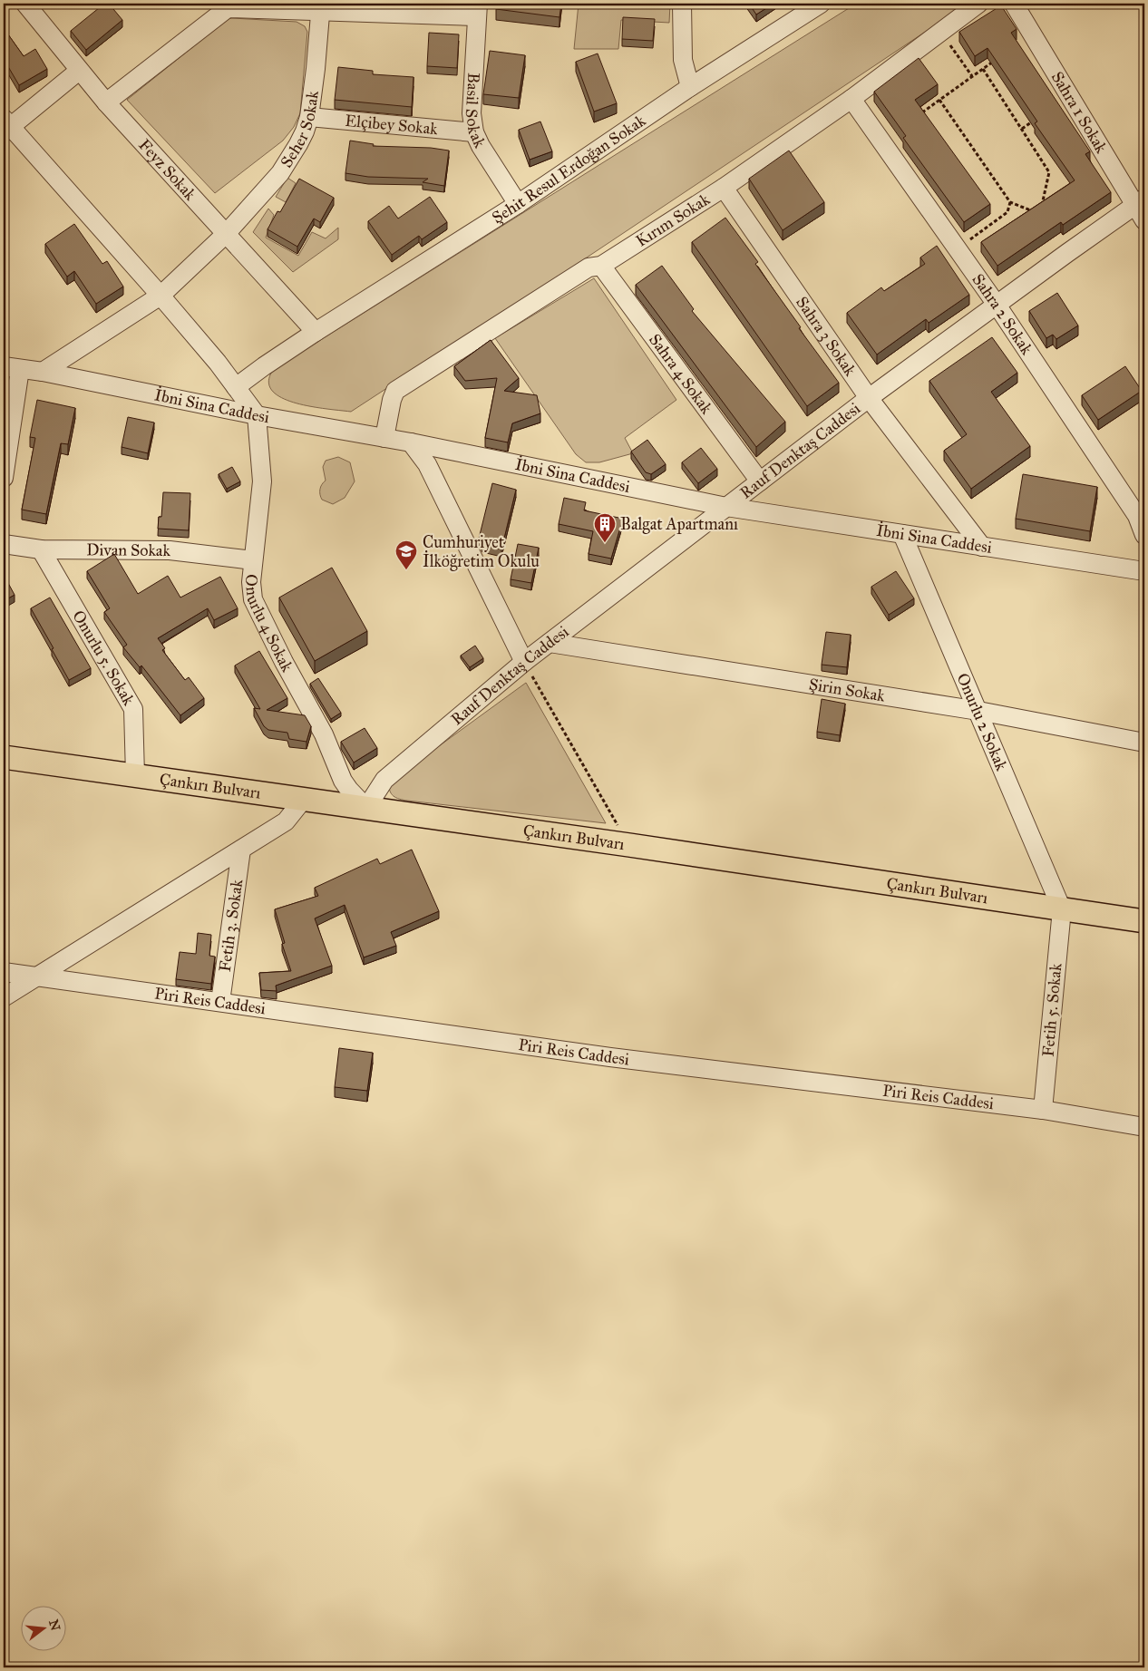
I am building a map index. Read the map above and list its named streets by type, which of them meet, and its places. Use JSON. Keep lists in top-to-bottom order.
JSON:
{
  "streets": {
    "main road": ["Çankırı Bulvarı"],
    "street": [
      "Basil Sokak",
      "Sahra 1 Sokak",
      "Elçibey Sokak",
      "Seher Sokak",
      "Şehit Resul Erdoğan Sokak",
      "Feyz Sokak",
      "Kırım Sokak",
      "Sahra 2 Sokak",
      "Sahra 3 Sokak",
      "Sahra 4 Sokak",
      "İbni Sina Caddesi",
      "Rauf Denktaş Caddesi",
      "Divan Sokak",
      "Onurlu 4 Sokak",
      "Onurlu 5. Sokak",
      "Şirin Sokak",
      "Onurlu 2 Sokak",
      "Fetih 3. Sokak",
      "Piri Reis Caddesi",
      "Fetih 5. Sokak"
    ]
  },
  "crossings": [
    ["Basil Sokak", "Elçibey Sokak"],
    ["Basil Sokak", "Şehit Resul Erdoğan Sokak"],
    ["Sahra 1 Sokak", "Rauf Denktaş Caddesi"],
    ["Elçibey Sokak", "Seher Sokak"],
    ["Seher Sokak", "Feyz Sokak"],
    ["Seher Sokak", "İbni Sina Caddesi"],
    ["Şehit Resul Erdoğan Sokak", "Feyz Sokak"],
    ["Kırım Sokak", "Sahra 2 Sokak"],
    ["Kırım Sokak", "Sahra 3 Sokak"],
    ["Kırım Sokak", "Sahra 4 Sokak"],
    ["Kırım Sokak", "İbni Sina Caddesi"],
    ["Sahra 2 Sokak", "Rauf Denktaş Caddesi"],
    ["Sahra 3 Sokak", "İbni Sina Caddesi"],
    ["Sahra 3 Sokak", "Rauf Denktaş Caddesi"],
    ["Sahra 4 Sokak", "Rauf Denktaş Caddesi"],
    ["İbni Sina Caddesi", "Rauf Denktaş Caddesi"],
    ["İbni Sina Caddesi", "Onurlu 4 Sokak"],
    ["İbni Sina Caddesi", "Onurlu 2 Sokak"],
    ["Rauf Denktaş Caddesi", "Onurlu 4 Sokak"],
    ["Rauf Denktaş Caddesi", "Şirin Sokak"],
    ["Rauf Denktaş Caddesi", "Çankırı Bulvarı"],
    ["Divan Sokak", "Onurlu 4 Sokak"],
    ["Divan Sokak", "Onurlu 5. Sokak"],
    ["Onurlu 4 Sokak", "Çankırı Bulvarı"],
    ["Onurlu 5. Sokak", "Çankırı Bulvarı"],
    ["Şirin Sokak", "Onurlu 2 Sokak"],
    ["Onurlu 2 Sokak", "Çankırı Bulvarı"],
    ["Onurlu 2 Sokak", "Fetih 5. Sokak"],
    ["Çankırı Bulvarı", "Fetih 5. Sokak"],
    ["Fetih 3. Sokak", "Piri Reis Caddesi"],
    ["Piri Reis Caddesi", "Fetih 5. Sokak"]
  ],
  "places": {
    "building": ["Balgat Apartmanı"],
    "school or university": ["Cumhuriyet İlköğretim Okulu"]
  },
  "north": "right"
}
